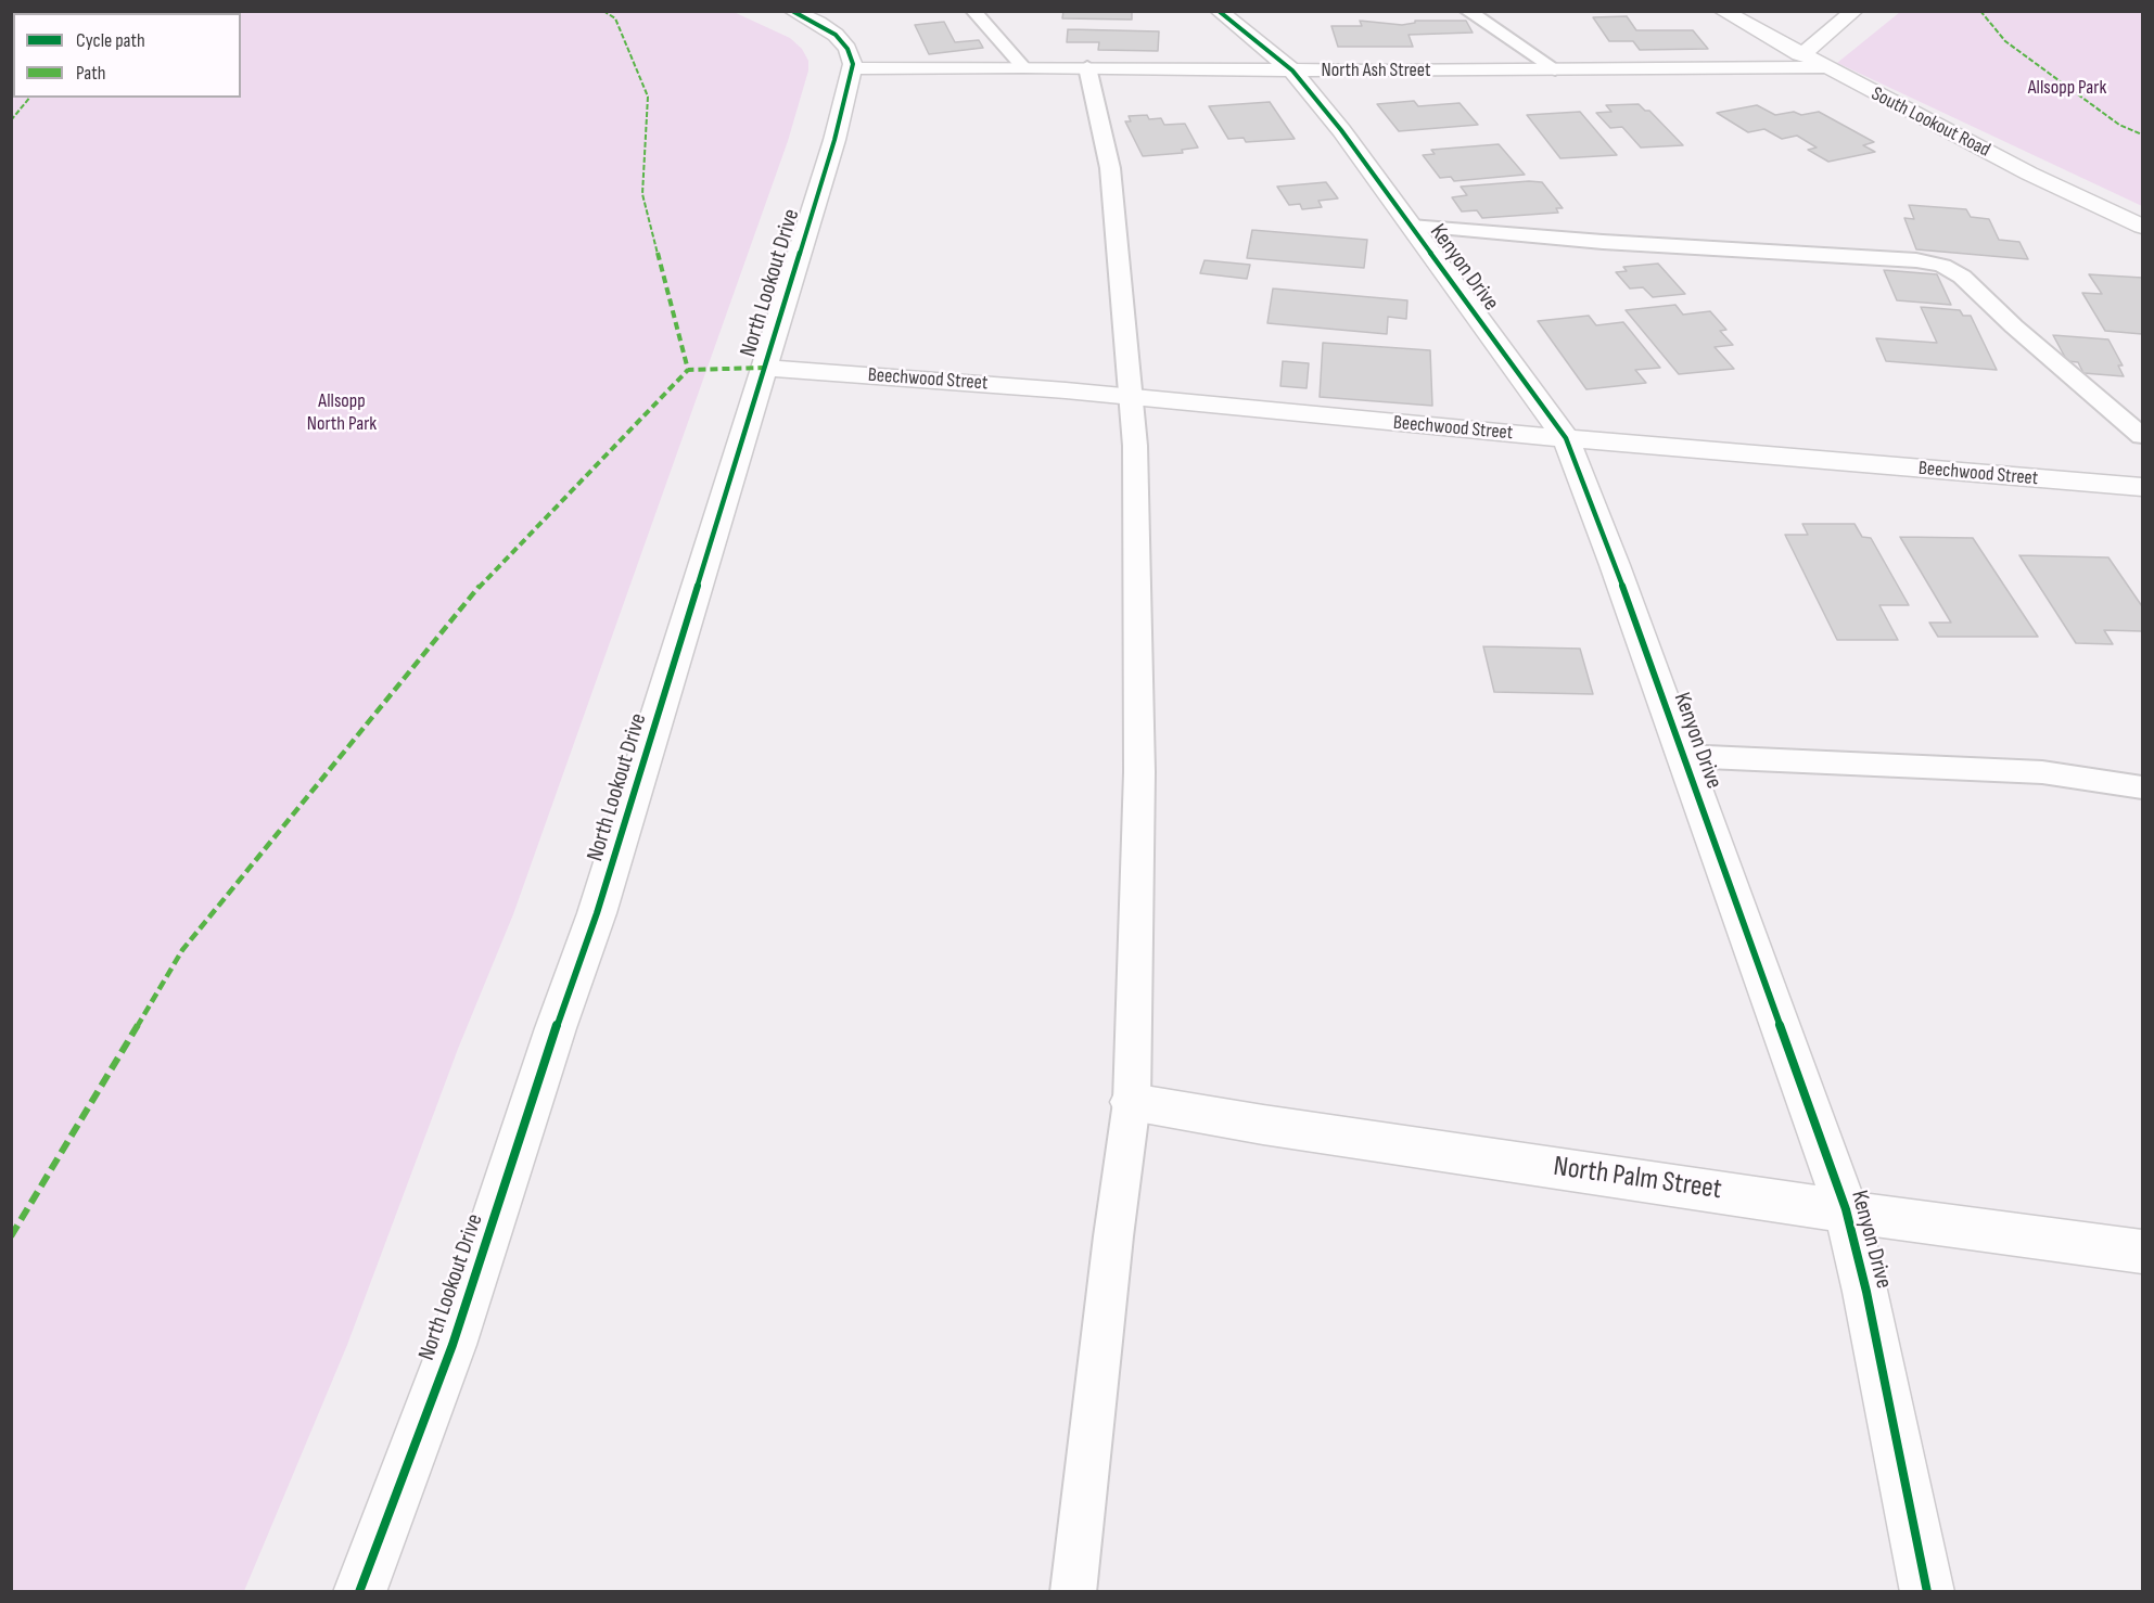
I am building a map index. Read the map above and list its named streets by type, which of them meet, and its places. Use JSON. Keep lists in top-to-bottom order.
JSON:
{
  "streets": {
    "street": [
      "North Ash Street",
      "South Lookout Road",
      "Kenyon Drive",
      "North Lookout Drive",
      "Beechwood Street",
      "North Palm Street"
    ]
  },
  "crossings": [
    ["North Ash Street", "South Lookout Road"],
    ["North Ash Street", "Kenyon Drive"],
    ["North Ash Street", "North Lookout Drive"],
    ["Kenyon Drive", "Beechwood Street"],
    ["Kenyon Drive", "North Palm Street"],
    ["North Lookout Drive", "Beechwood Street"]
  ],
  "parks": ["Allsopp Park", "Allsopp North Park"],
  "legend": ["Cycle path", "Path"]
}
